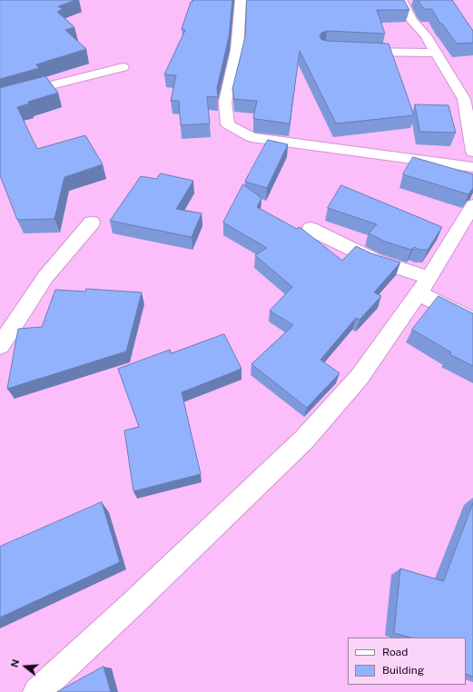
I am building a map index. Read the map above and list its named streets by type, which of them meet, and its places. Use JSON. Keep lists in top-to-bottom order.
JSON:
{
  "legend": ["Road", "Building"],
  "north": "left"
}
